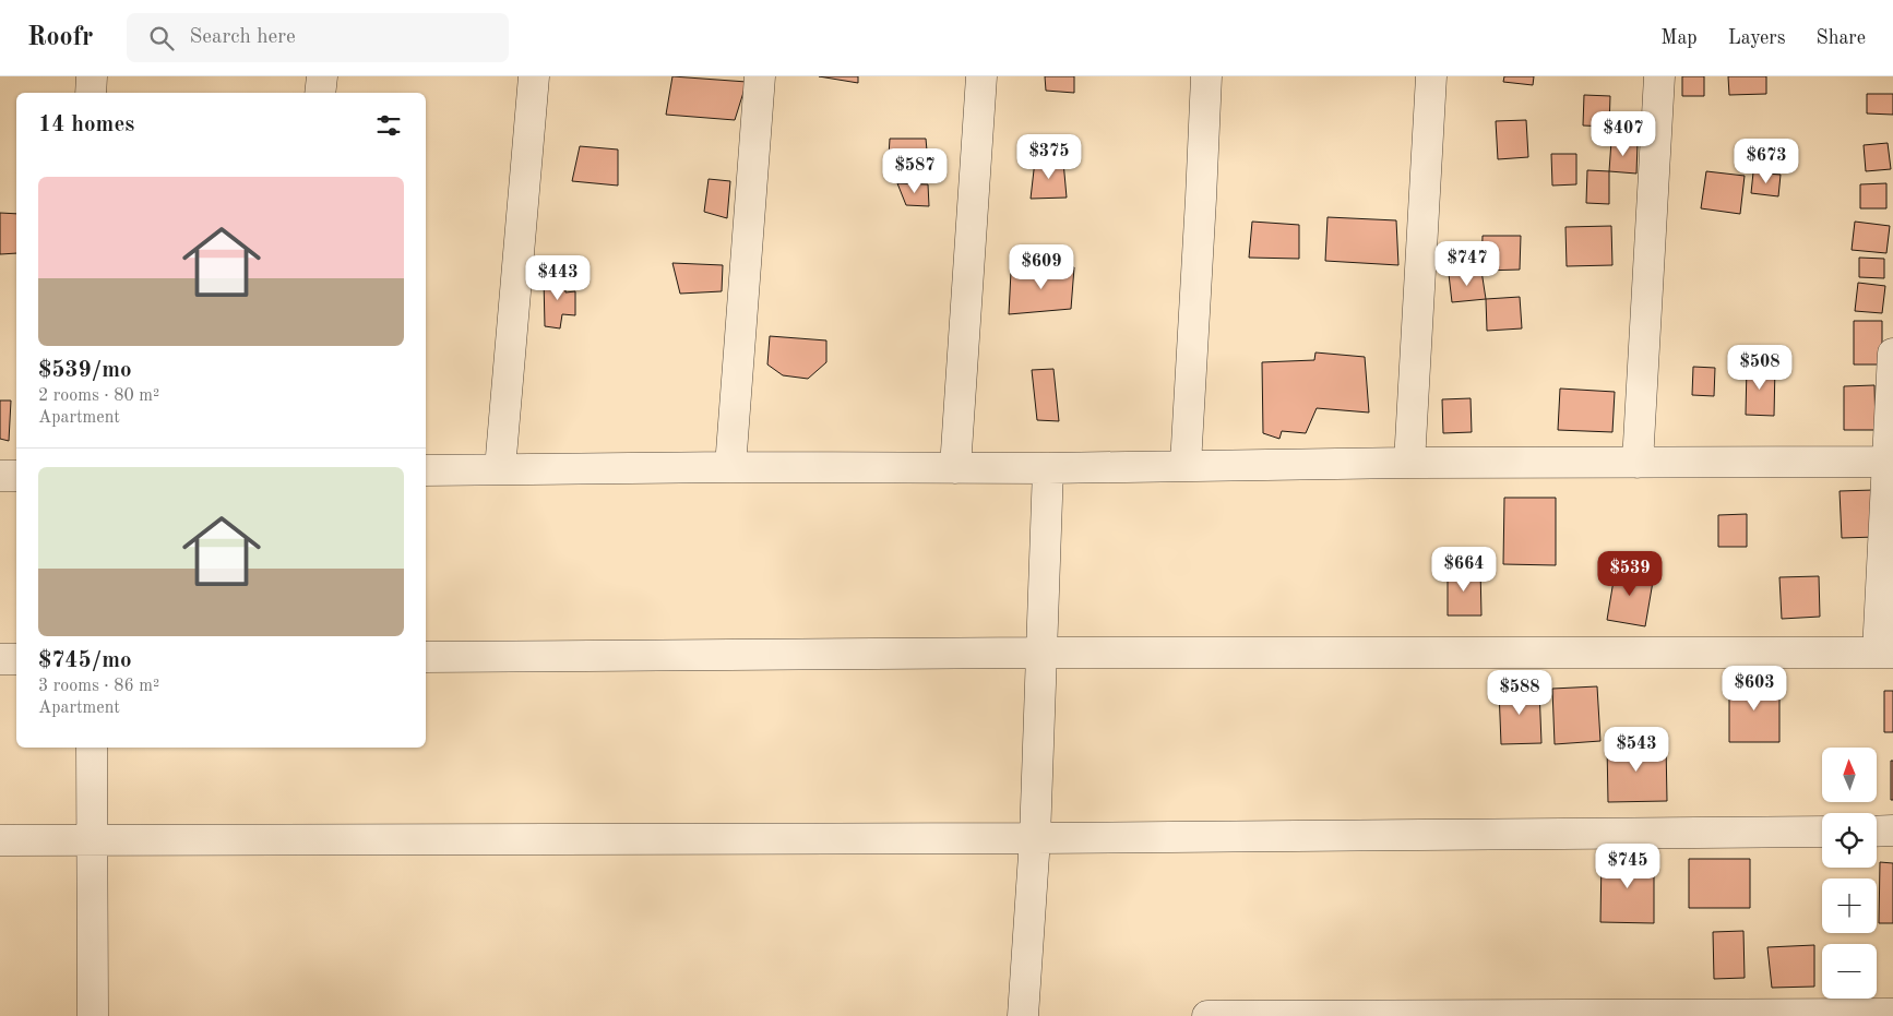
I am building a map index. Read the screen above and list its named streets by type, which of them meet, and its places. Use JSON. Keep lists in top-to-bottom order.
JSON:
{
  "north": "top",
  "page": {
    "header": "Roofr",
    "search": "Search here",
    "nav": ["Map", "Layers", "Share"],
    "heading": "14 homes",
    "price": [
      "$407",
      "$375",
      "$673",
      "$587",
      "$747",
      "$609",
      "$443",
      "$508",
      "$664",
      "$539",
      "$603",
      "$588",
      "$543",
      "$745"
    ],
    "list": [
      {
        "name": "$539/mo",
        "note": "2 rooms · 80 m² · Apartment"
      },
      {
        "name": "$745/mo",
        "note": "3 rooms · 86 m² · Apartment"
      }
    ],
    "map_buttons": ["+", "−"]
  }
}
